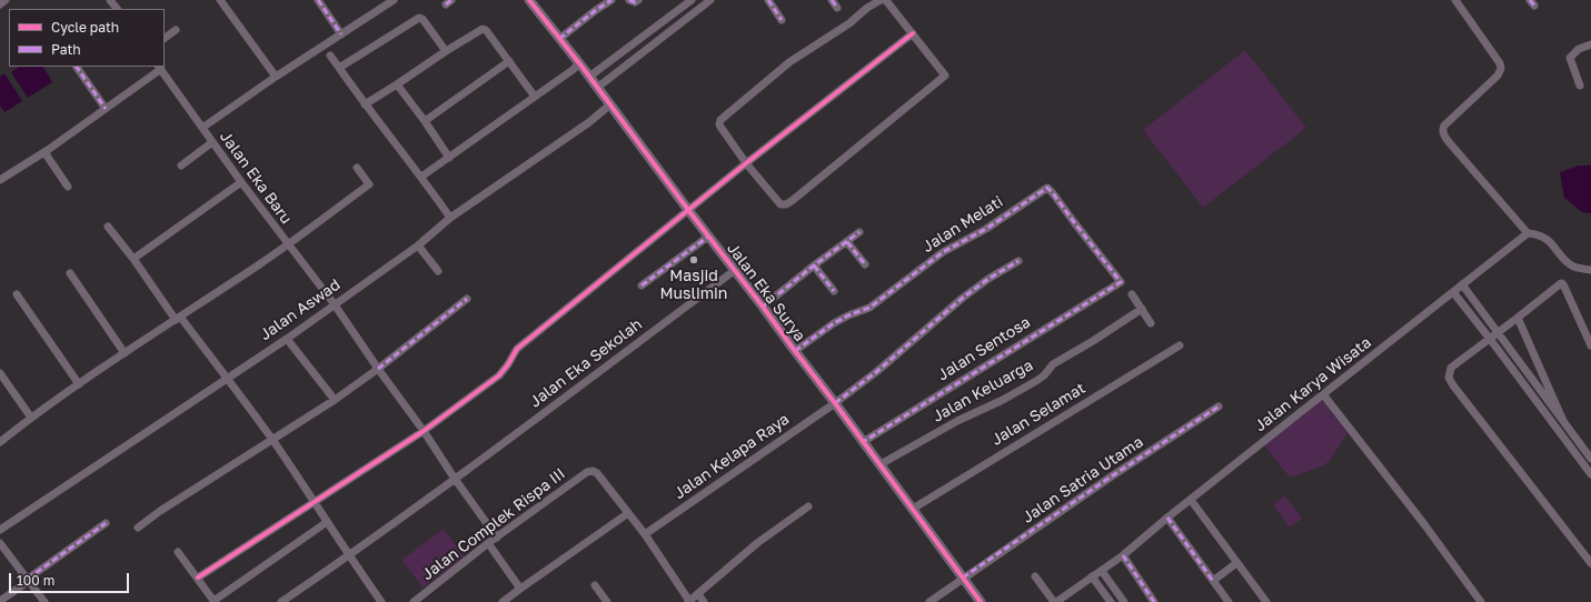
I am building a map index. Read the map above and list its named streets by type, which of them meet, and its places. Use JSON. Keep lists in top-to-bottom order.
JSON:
{
  "streets": {
    "street": [
      "Jalan Eka Baru",
      "Jalan Melati",
      "Jalan Eka Surya",
      "Jalan Aswad",
      "Jalan Sentosa",
      "Jalan Eka Sekolah",
      "Jalan Karya Wisata",
      "Jalan Keluarga",
      "Jalan Selamat",
      "Jalan Kelapa Raya",
      "Jalan Satria Utama",
      "Jalan Complek Rispa III"
    ]
  },
  "crossings": [
    ["Jalan Eka Baru", "Jalan Aswad"],
    ["Jalan Eka Baru", "Jalan Eka Sekolah"],
    ["Jalan Eka Baru", "Jalan Complek Rispa III"],
    ["Jalan Melati", "Jalan Eka Surya"],
    ["Jalan Melati", "Jalan Sentosa"],
    ["Jalan Eka Surya", "Jalan Aswad"],
    ["Jalan Eka Surya", "Jalan Sentosa"],
    ["Jalan Eka Surya", "Jalan Eka Sekolah"],
    ["Jalan Eka Surya", "Jalan Keluarga"],
    ["Jalan Eka Surya", "Jalan Selamat"],
    ["Jalan Eka Surya", "Jalan Kelapa Raya"],
    ["Jalan Eka Surya", "Jalan Satria Utama"]
  ],
  "places": ["Masjid Muslimin"],
  "legend": ["Cycle path", "Path"],
  "scale_bar": "100 m"
}
